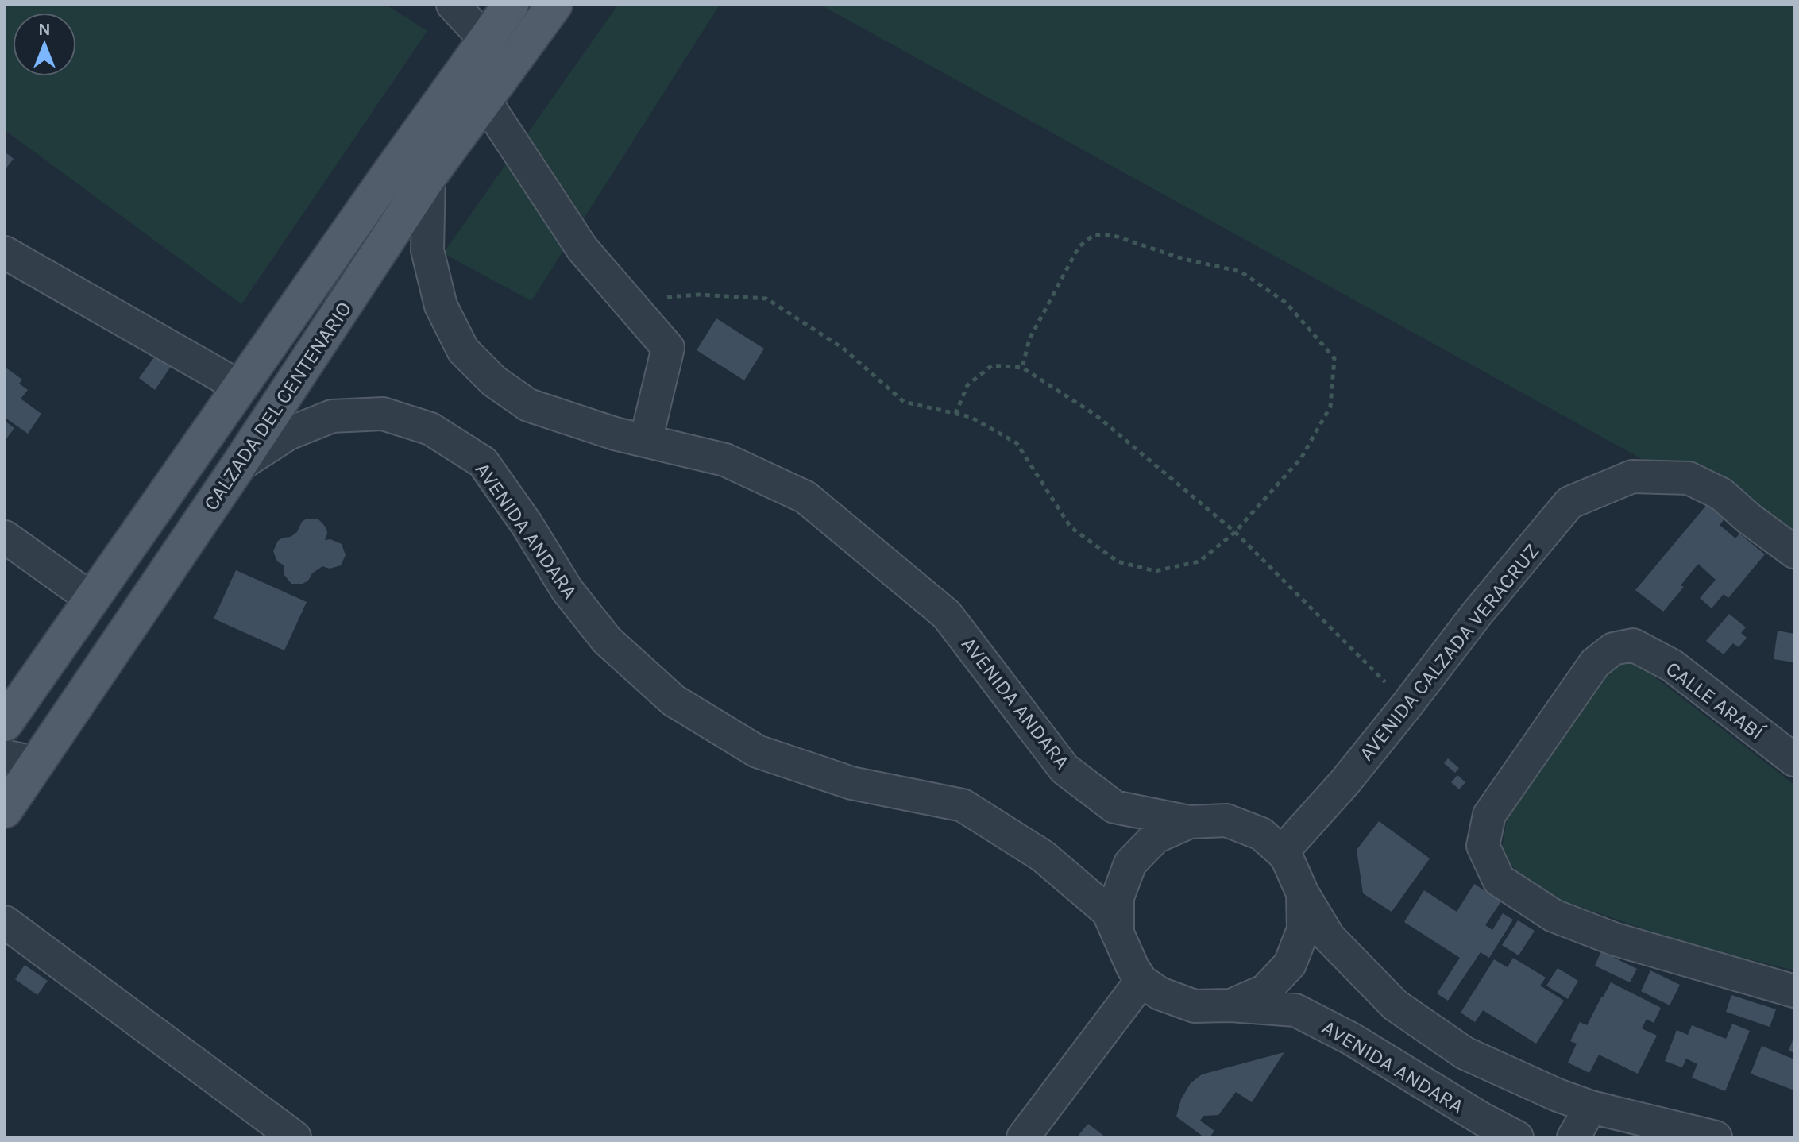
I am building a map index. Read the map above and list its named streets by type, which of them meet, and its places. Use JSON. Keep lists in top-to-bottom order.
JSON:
{
  "streets": {
    "main road": ["CALZADA DEL CENTENARIO"],
    "street": ["AVENIDA ANDARA", "AVENIDA CALZADA VERACRUZ", "CALLE ARABÍ"]
  },
  "crossings": [
    ["CALZADA DEL CENTENARIO", "AVENIDA ANDARA"],
    ["AVENIDA ANDARA", "AVENIDA CALZADA VERACRUZ"]
  ],
  "north": "top"
}
